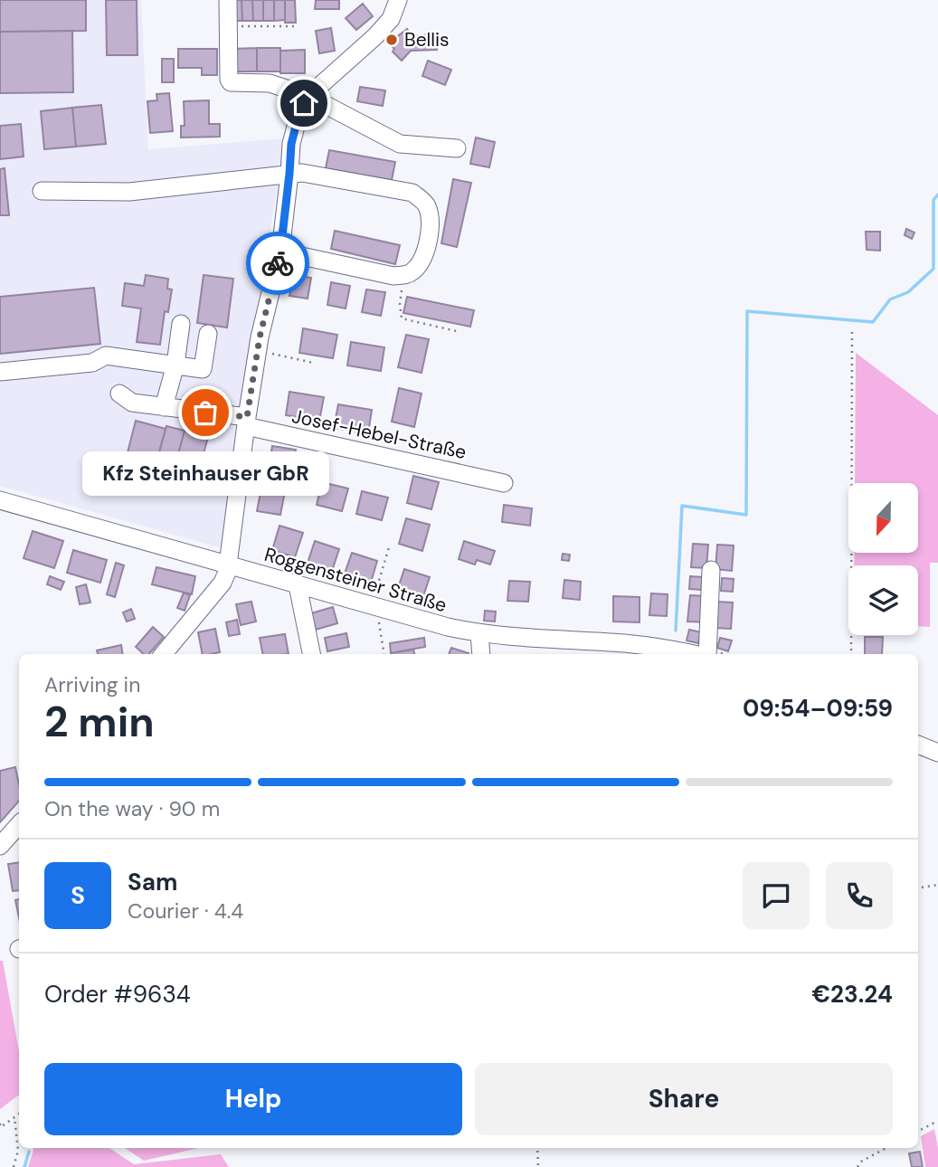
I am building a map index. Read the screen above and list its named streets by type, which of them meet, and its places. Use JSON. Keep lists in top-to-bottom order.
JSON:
{
  "streets": {
    "street": ["Josef-Hebel-Straße", "Roggensteiner Straße"]
  },
  "places": ["Bellis", "Kfz Steinhauser GbR"],
  "north": "bottom",
  "page": {
    "bubble": "Kfz Steinhauser GbR",
    "heading": ["2 min", "Arriving in", "09:54–09:59"],
    "panel": [
      "Sam",
      "Courier · 4.4",
      "Order #9634",
      "€23.24"
    ],
    "bar": "On the way · 90 m",
    "round": "S",
    "buttons": ["Help", "Share"]
  }
}
